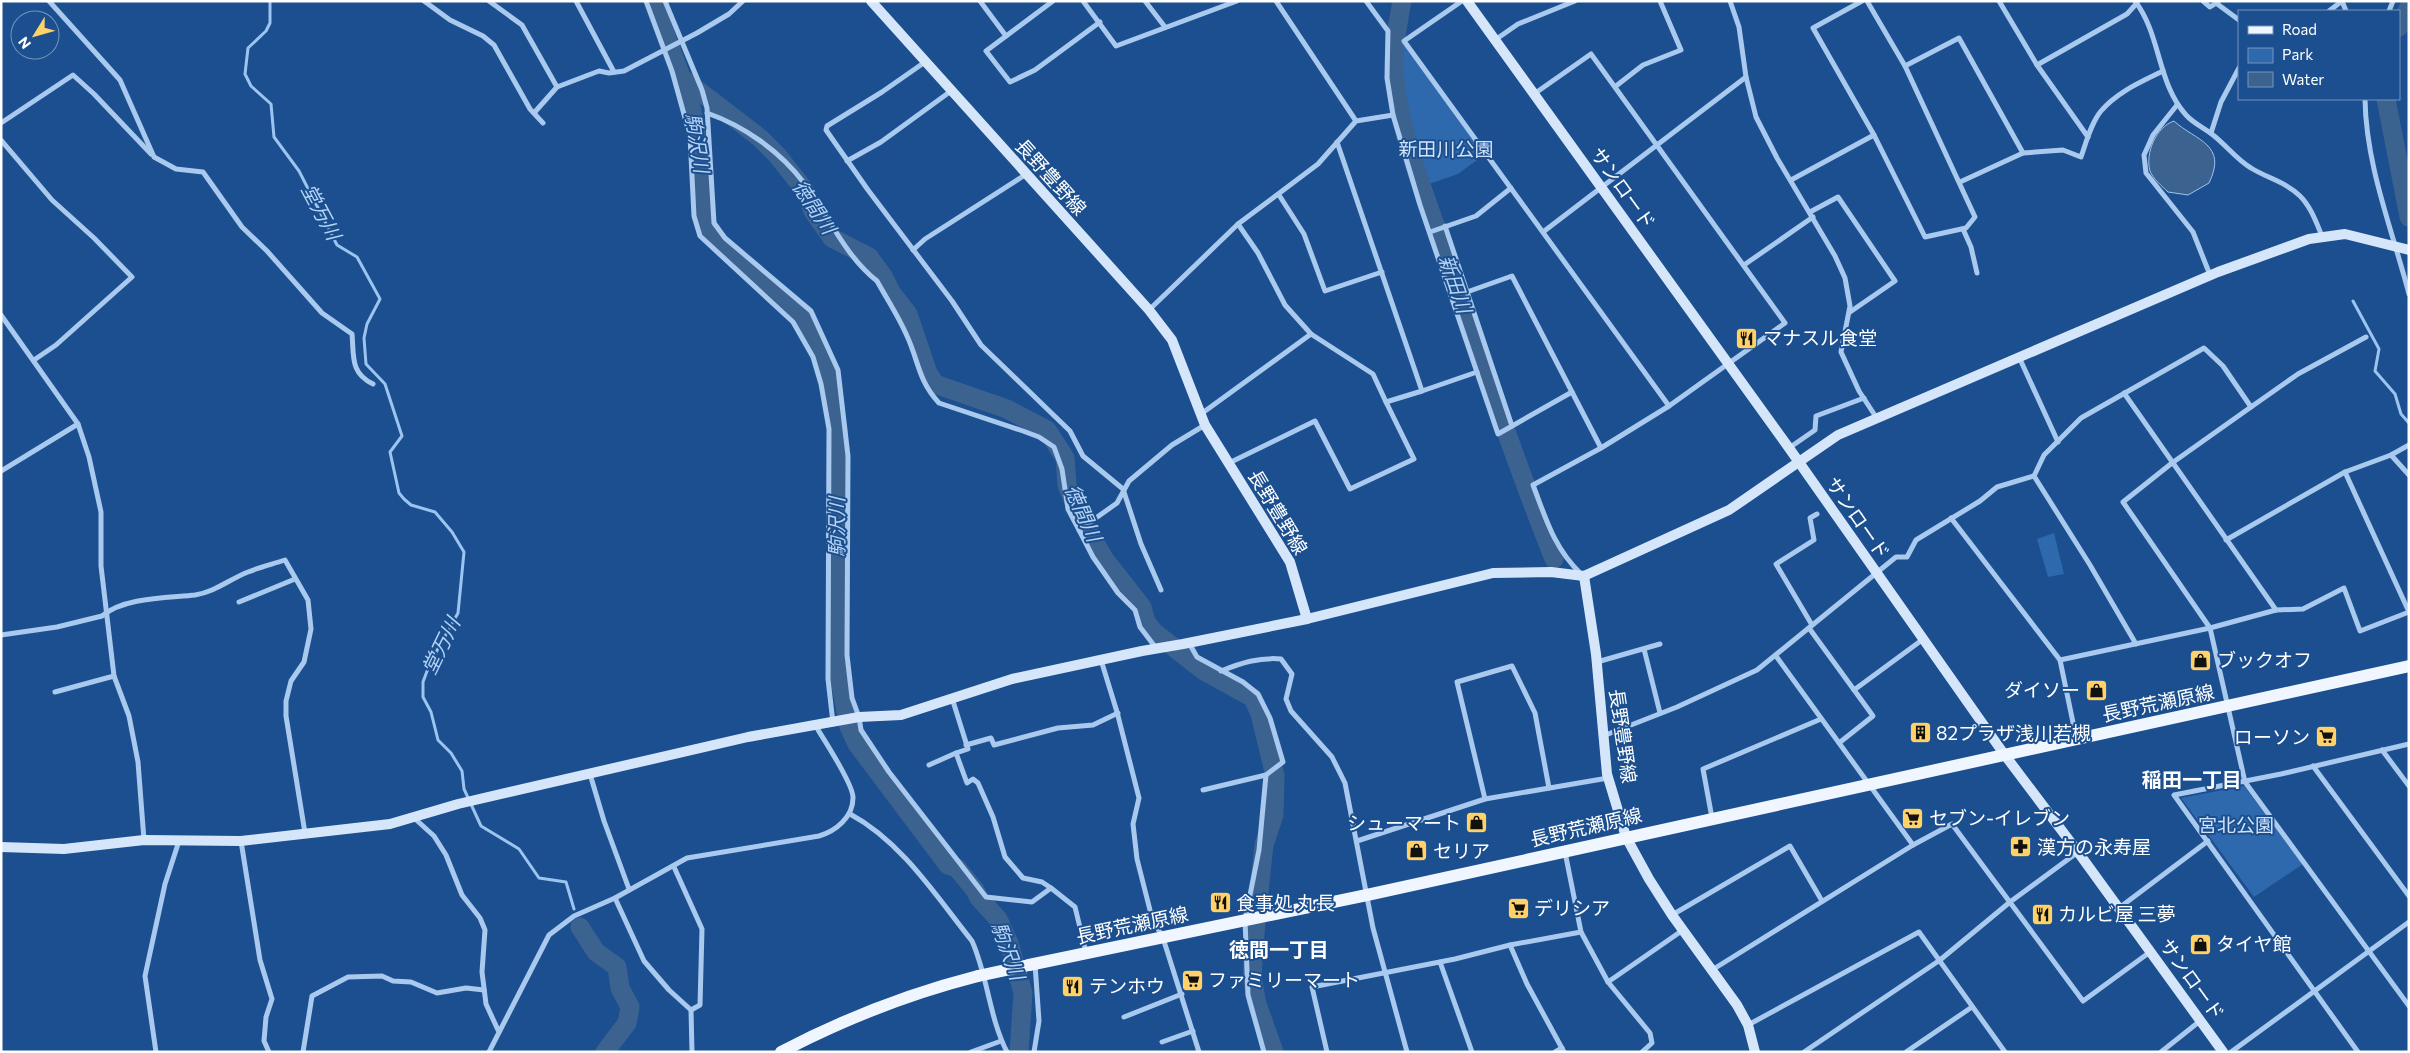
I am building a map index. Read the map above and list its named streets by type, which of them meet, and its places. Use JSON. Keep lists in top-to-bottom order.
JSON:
{
  "streets": {
    "main road": ["長野荒瀬原線"],
    "street": ["長野豊野線", "サンロード"]
  },
  "crossings": [
    ["長野豊野線", "長野荒瀬原線"],
    ["サンロード", "長野荒瀬原線"]
  ],
  "districts": ["稲田一丁目", "徳間一丁目"],
  "water": [
    "駒沢川",
    "徳間川",
    "堂万川",
    "新田川"
  ],
  "parks": ["新田川公園", "宮北公園"],
  "places": {
    "restaurant": [
      "マナスル食堂",
      "食事処 丸長",
      "カルビ屋 三夢",
      "テンホウ"
    ],
    "shop": [
      "ブックオフ",
      "ダイソー",
      "シューマート",
      "セリア",
      "タイヤ館"
    ],
    "building": ["82プラザ浅川若槻"],
    "supermarket": [
      "ローソン",
      "セブン-イレブン",
      "デリシア",
      "ファミリーマート"
    ],
    "pharmacy": ["漢方の永寿屋"]
  },
  "legend": ["Road", "Park", "Water"],
  "north": "bottom left"
}
